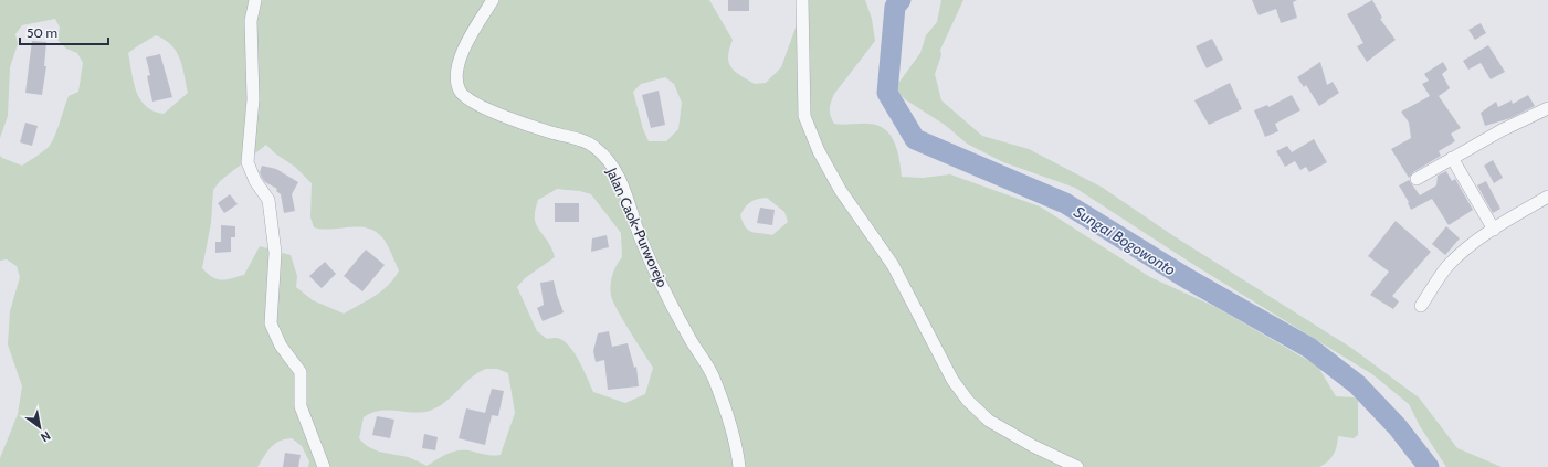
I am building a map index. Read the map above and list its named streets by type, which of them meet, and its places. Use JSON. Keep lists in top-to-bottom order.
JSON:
{
  "streets": {
    "street": ["Jalan Caok-Purworejo"]
  },
  "water": ["Sungai Bogowonto"],
  "scale_bar": "50 m",
  "north": "bottom right"
}
